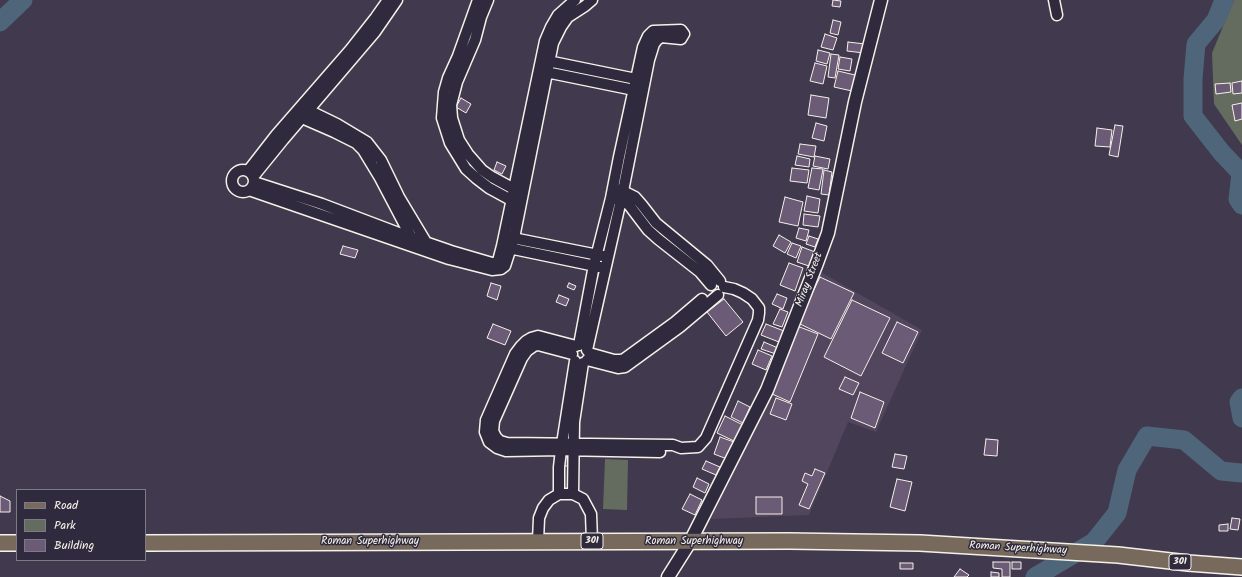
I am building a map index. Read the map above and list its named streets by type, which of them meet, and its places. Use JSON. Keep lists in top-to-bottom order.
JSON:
{
  "streets": {
    "main road": ["301", "Roman Superhighway"],
    "street": ["Miray Street"]
  },
  "crossings": [
    ["Miray Street", "Roman Superhighway"]
  ],
  "legend": ["Road", "Park", "Building"]
}
